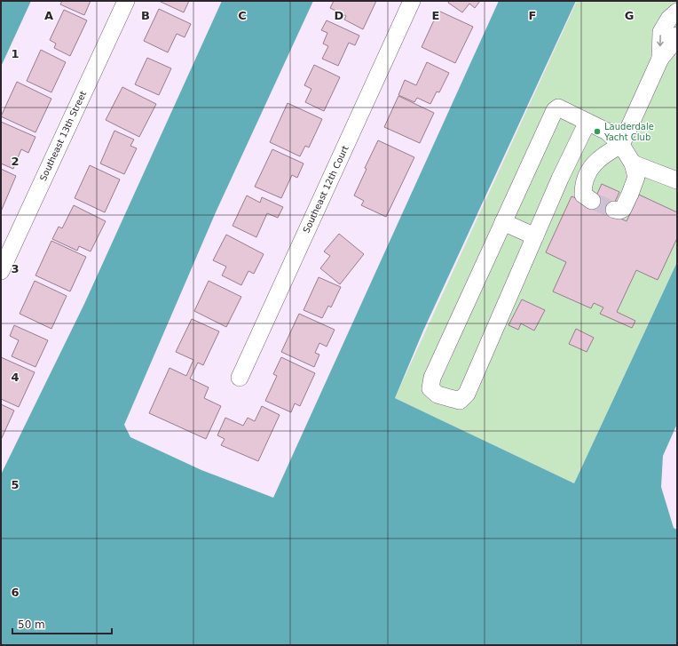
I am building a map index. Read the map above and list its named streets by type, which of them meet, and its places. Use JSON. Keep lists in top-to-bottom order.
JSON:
{
  "streets": {
    "street": ["Southeast 13th Street", "Southeast 12th Court"]
  },
  "places": ["Lauderdale Yacht Club"],
  "scale_bar": "50 m",
  "grid": {
    "columns": [
      "A",
      "B",
      "C",
      "D",
      "E",
      "F",
      "G"
    ],
    "rows": [
      "1",
      "2",
      "3",
      "4",
      "5",
      "6"
    ]
  }
}
